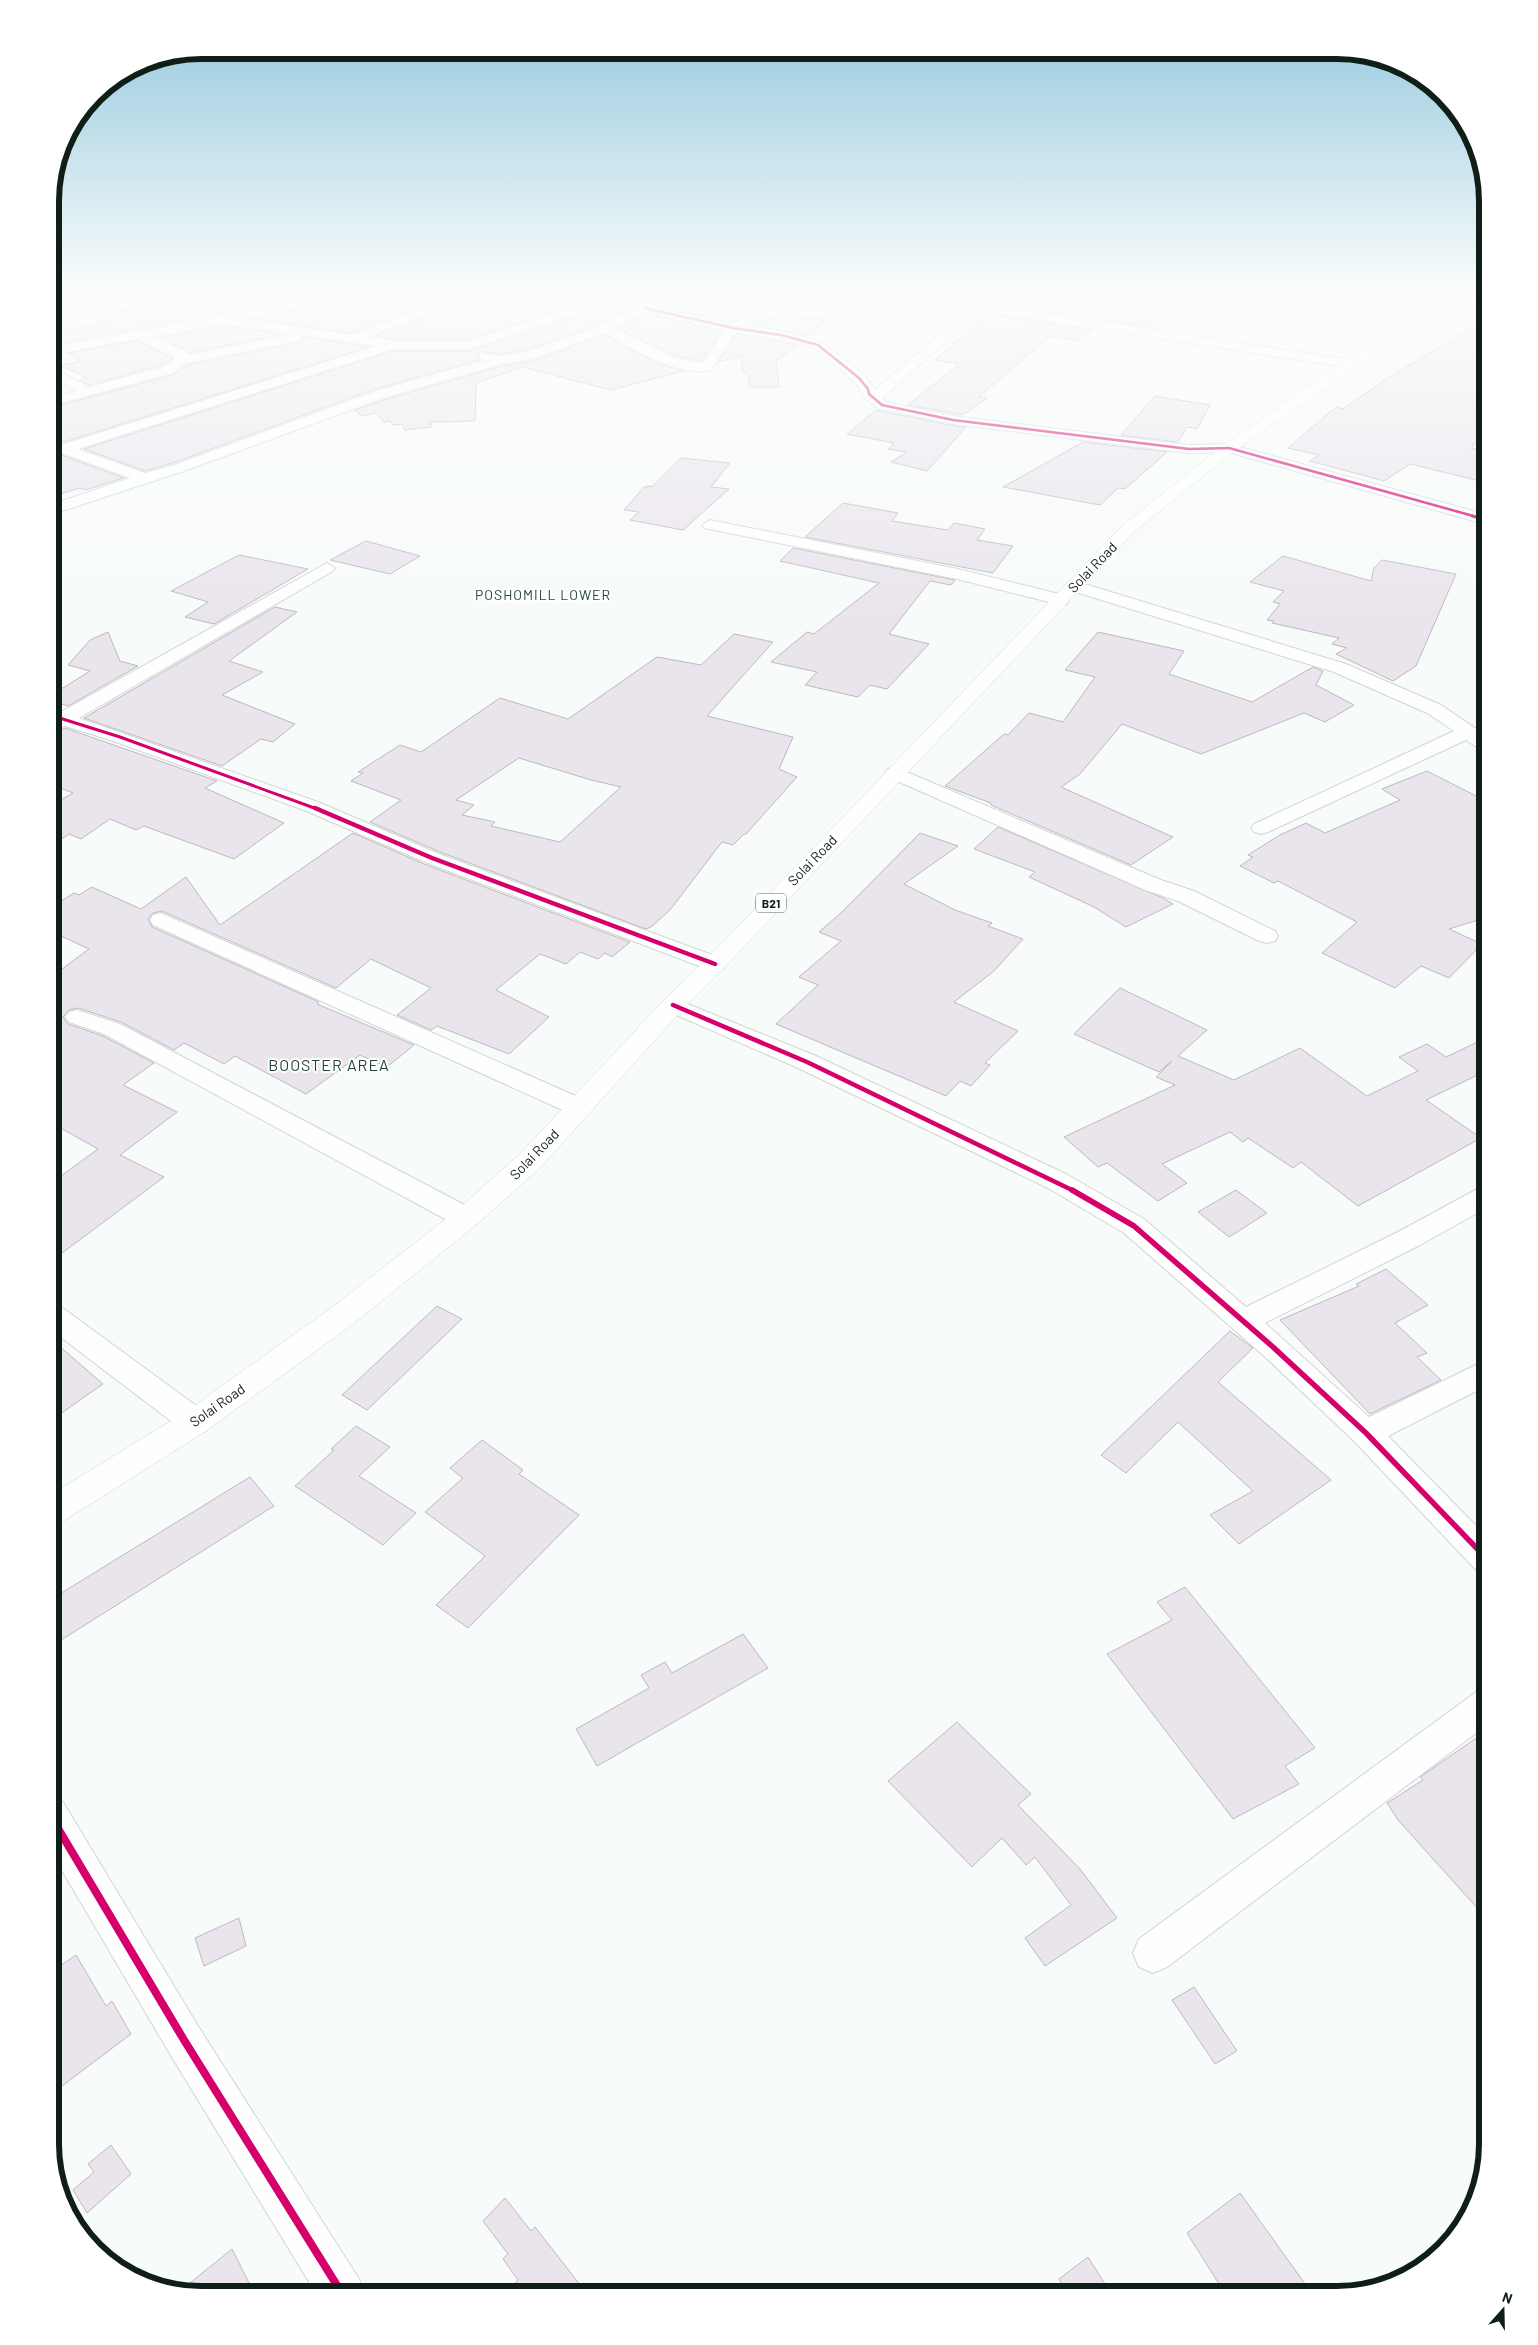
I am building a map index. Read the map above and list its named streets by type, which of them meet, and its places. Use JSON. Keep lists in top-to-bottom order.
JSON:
{
  "streets": {
    "highway": ["Solai Road", "B21"]
  },
  "districts": ["POSHOMILL LOWER", "BOOSTER AREA"],
  "north": "top"
}
